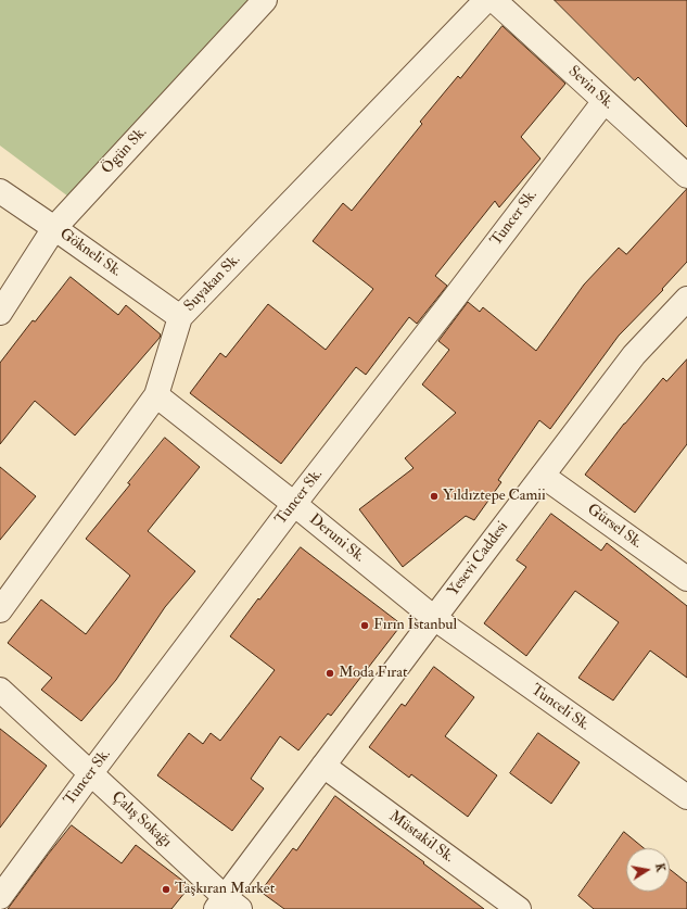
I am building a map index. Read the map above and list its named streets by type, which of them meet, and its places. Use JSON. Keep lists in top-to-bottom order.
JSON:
{
  "streets": {
    "street": [
      "Sevin Sk.",
      "Ögün Sk.",
      "Tuncer Sk.",
      "Gökneli Sk.",
      "Suyakan Sk.",
      "Gürsel Sk.",
      "Deruni Sk.",
      "Yesevi Caddesi",
      "Tunceli Sk.",
      "Çalış Sokağı",
      "Müstakil Sk."
    ]
  },
  "crossings": [
    ["Sevin Sk.", "Tuncer Sk."],
    ["Ögün Sk.", "Gökneli Sk."],
    ["Tuncer Sk.", "Deruni Sk."],
    ["Tuncer Sk.", "Çalış Sokağı"],
    ["Gökneli Sk.", "Suyakan Sk."],
    ["Suyakan Sk.", "Deruni Sk."],
    ["Gürsel Sk.", "Yesevi Caddesi"],
    ["Deruni Sk.", "Yesevi Caddesi"],
    ["Deruni Sk.", "Tunceli Sk."],
    ["Yesevi Caddesi", "Tunceli Sk."],
    ["Yesevi Caddesi", "Çalış Sokağı"],
    ["Yesevi Caddesi", "Müstakil Sk."]
  ],
  "places": [
    "Yıldıztepe Camii",
    "Fırın İstanbul",
    "Moda Fırat",
    "Taşkıran Market"
  ],
  "north": "right"
}
